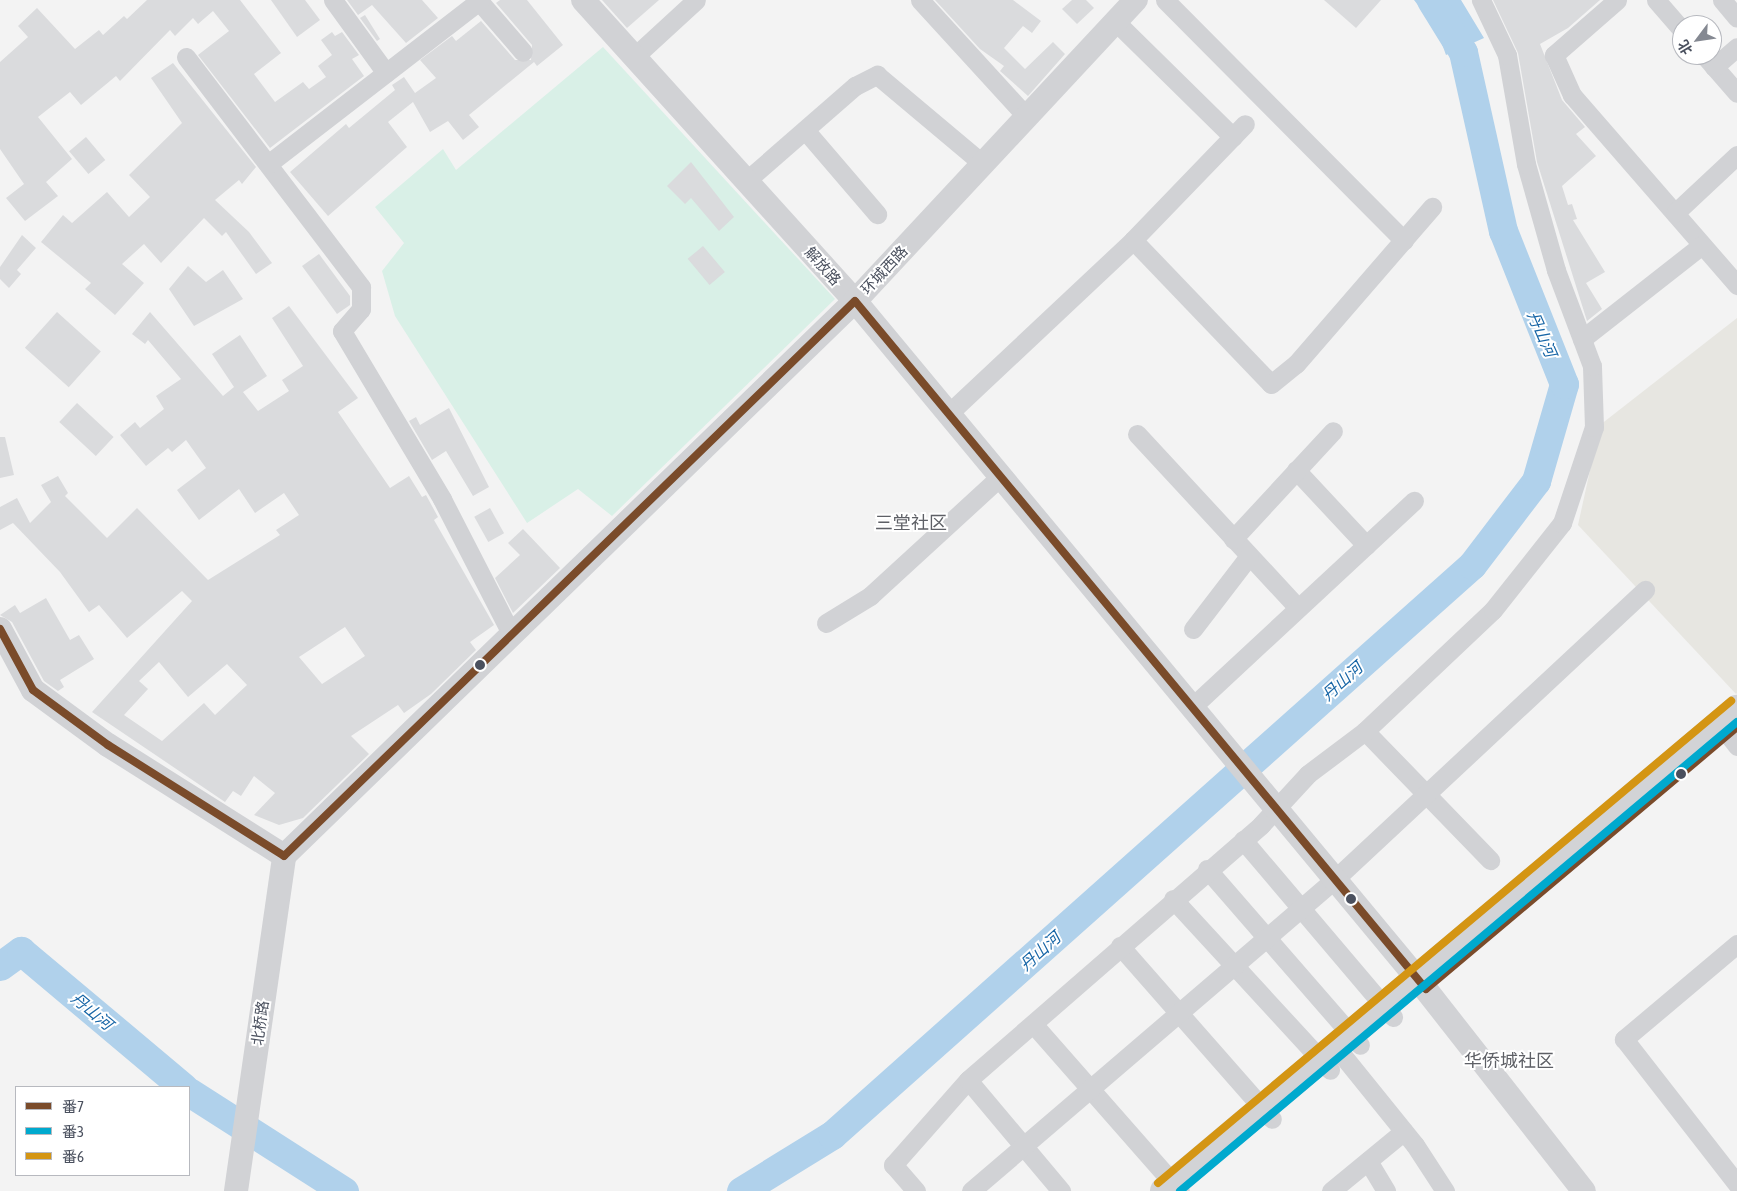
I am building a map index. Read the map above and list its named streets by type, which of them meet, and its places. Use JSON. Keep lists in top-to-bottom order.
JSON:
{
  "streets": {
    "street": ["解放路", "环城西路", "北桥路"]
  },
  "crossings": [
    ["解放路", "环城西路"],
    ["环城西路", "北桥路"]
  ],
  "districts": ["三堂社区", "华侨城社区"],
  "water": ["丹山河"],
  "lines": ["transit line 番7", "transit line 番6", "transit line 番3"],
  "legend": ["番7", "番3", "番6"],
  "north": "bottom left"
}
